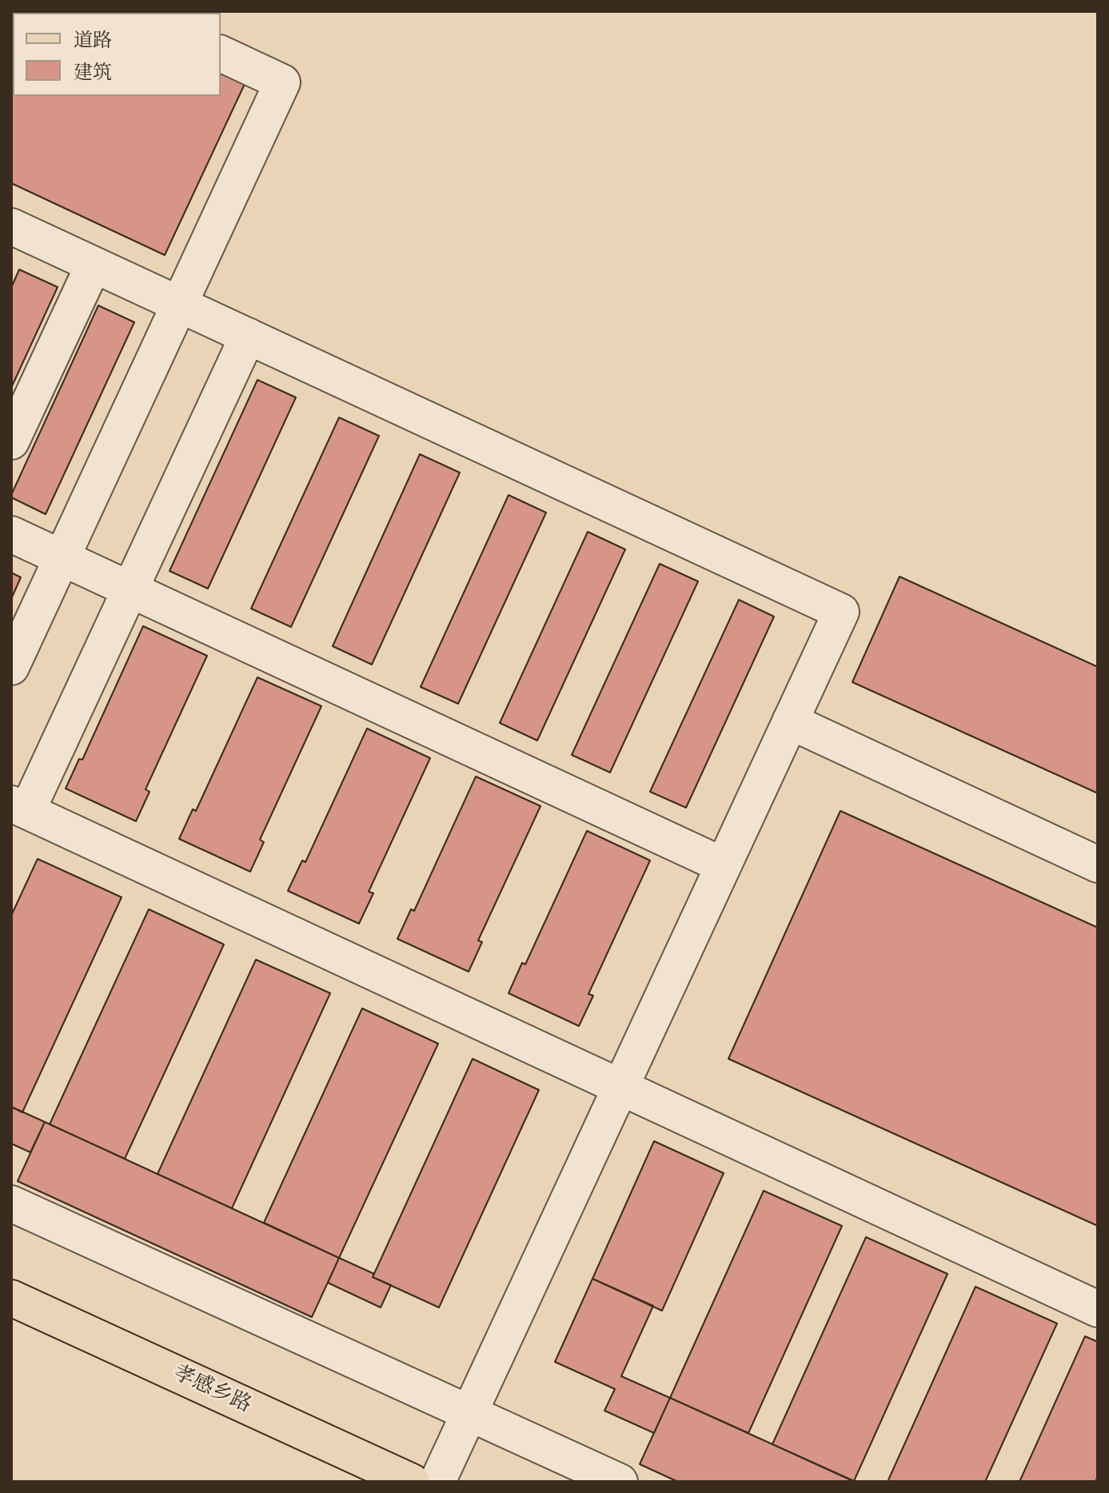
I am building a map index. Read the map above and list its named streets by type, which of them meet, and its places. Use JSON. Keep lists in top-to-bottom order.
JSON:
{
  "streets": {
    "main road": ["孝感乡路"]
  },
  "legend": ["道路", "建筑"]
}
